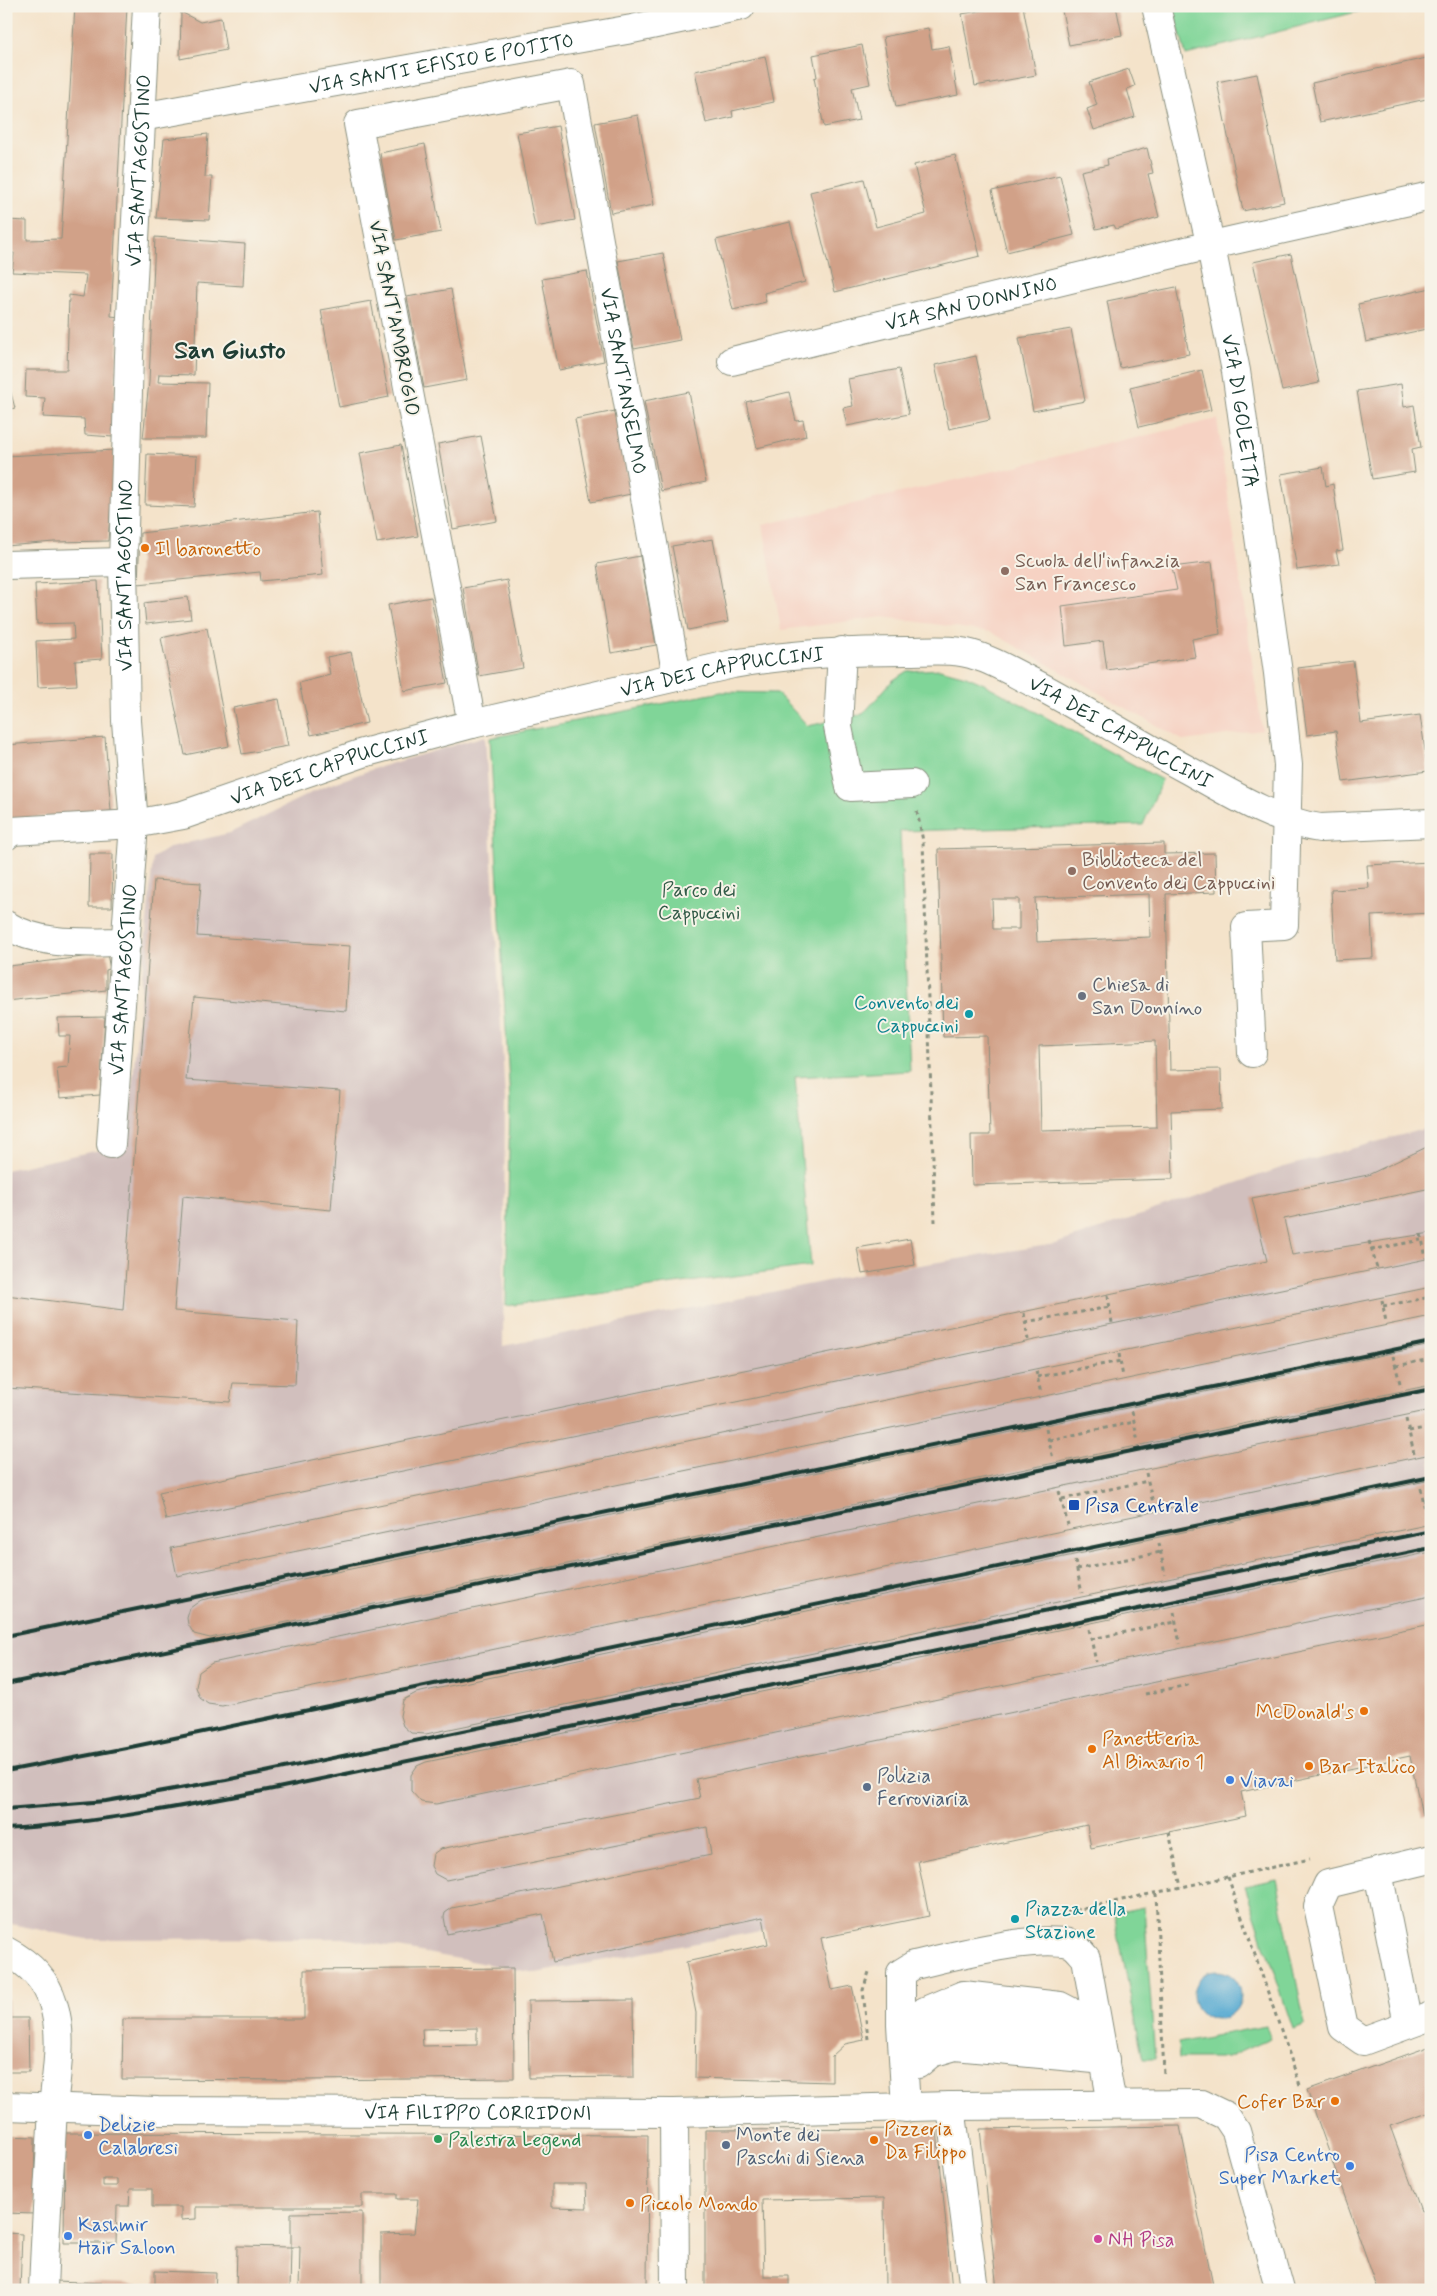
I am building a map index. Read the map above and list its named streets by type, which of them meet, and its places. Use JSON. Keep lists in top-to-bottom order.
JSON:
{
  "streets": {
    "street": [
      "VIA SANTI EFISIO E POTITO",
      "VIA SANT'AGOSTINO",
      "VIA SAN DONNINO",
      "VIA SANT'AMBROGIO",
      "VIA SANT'ANSELMO",
      "VIA DI GOLETTA",
      "VIA DEI CAPPUCCINI",
      "VIA FILIPPO CORRIDONI"
    ]
  },
  "crossings": [
    ["VIA SANTI EFISIO E POTITO", "VIA SANT'AGOSTINO"],
    ["VIA SANT'AGOSTINO", "VIA DEI CAPPUCCINI"],
    ["VIA SAN DONNINO", "VIA DI GOLETTA"],
    ["VIA SANT'AMBROGIO", "VIA SANT'ANSELMO"],
    ["VIA SANT'AMBROGIO", "VIA DEI CAPPUCCINI"],
    ["VIA SANT'ANSELMO", "VIA DEI CAPPUCCINI"],
    ["VIA DI GOLETTA", "VIA DEI CAPPUCCINI"]
  ],
  "districts": ["San Giusto"],
  "parks": ["Parco dei Cappuccini"],
  "places": {
    "other": [
      "Il baronetto",
      "Scuola dell'infanzia San Francesco",
      "Biblioteca del Convento dei Cappuccini",
      "Chiesa di San Donnino",
      "Convento dei Cappuccini",
      "McDonald's",
      "Panetteria Al Binario 1",
      "Bar Italico",
      "Viavai",
      "Polizia Ferroviaria",
      "Piazza della Stazione",
      "Cofer Bar",
      "Delizie Calabresi",
      "Palestra Legend",
      "Pizzeria Da Filippo",
      "Monte dei Paschi di Siena",
      "Pisa Centro Super Market",
      "Piccolo Mondo",
      "Kashmir Hair Saloon",
      "NH Pisa"
    ],
    "transit": ["Pisa Centrale"]
  }
}
